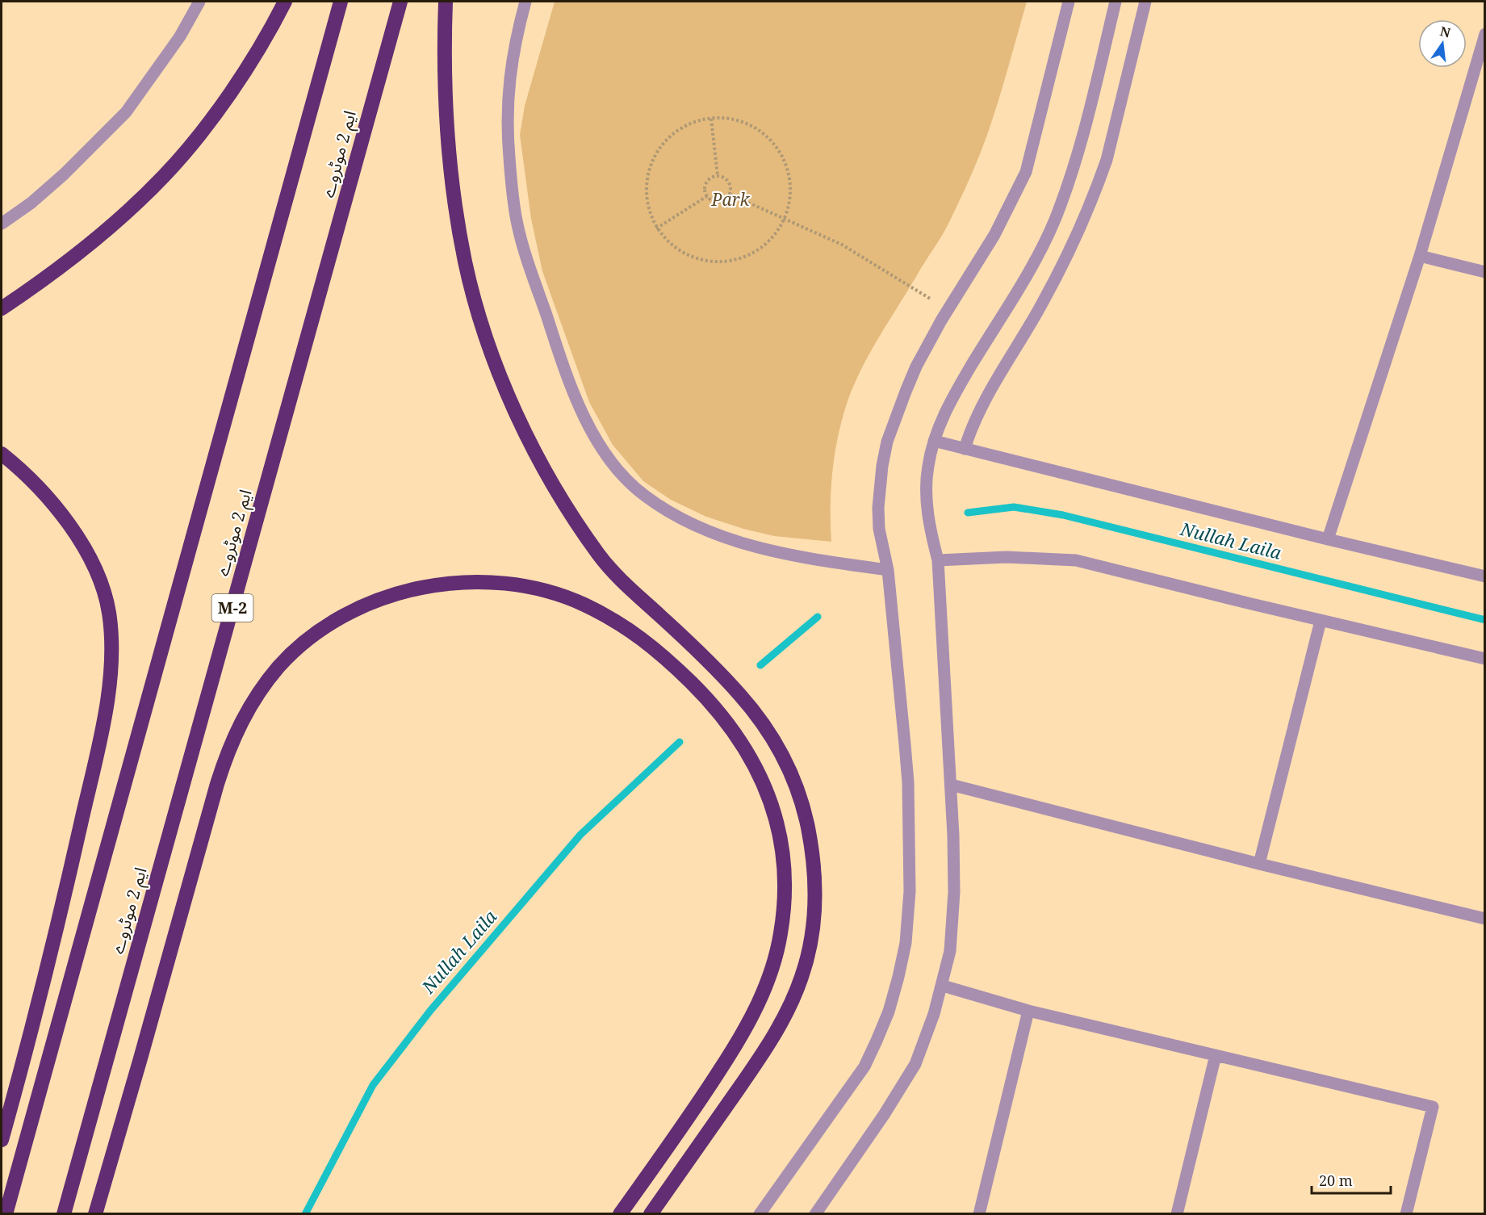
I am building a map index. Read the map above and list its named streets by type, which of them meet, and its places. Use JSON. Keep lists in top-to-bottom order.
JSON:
{
  "streets": {
    "highway": ["ایم 2 موٹروے", "M-2"]
  },
  "water": ["Nullah Laila"],
  "parks": ["Park"],
  "scale_bar": "20 m",
  "north": "top"
}
